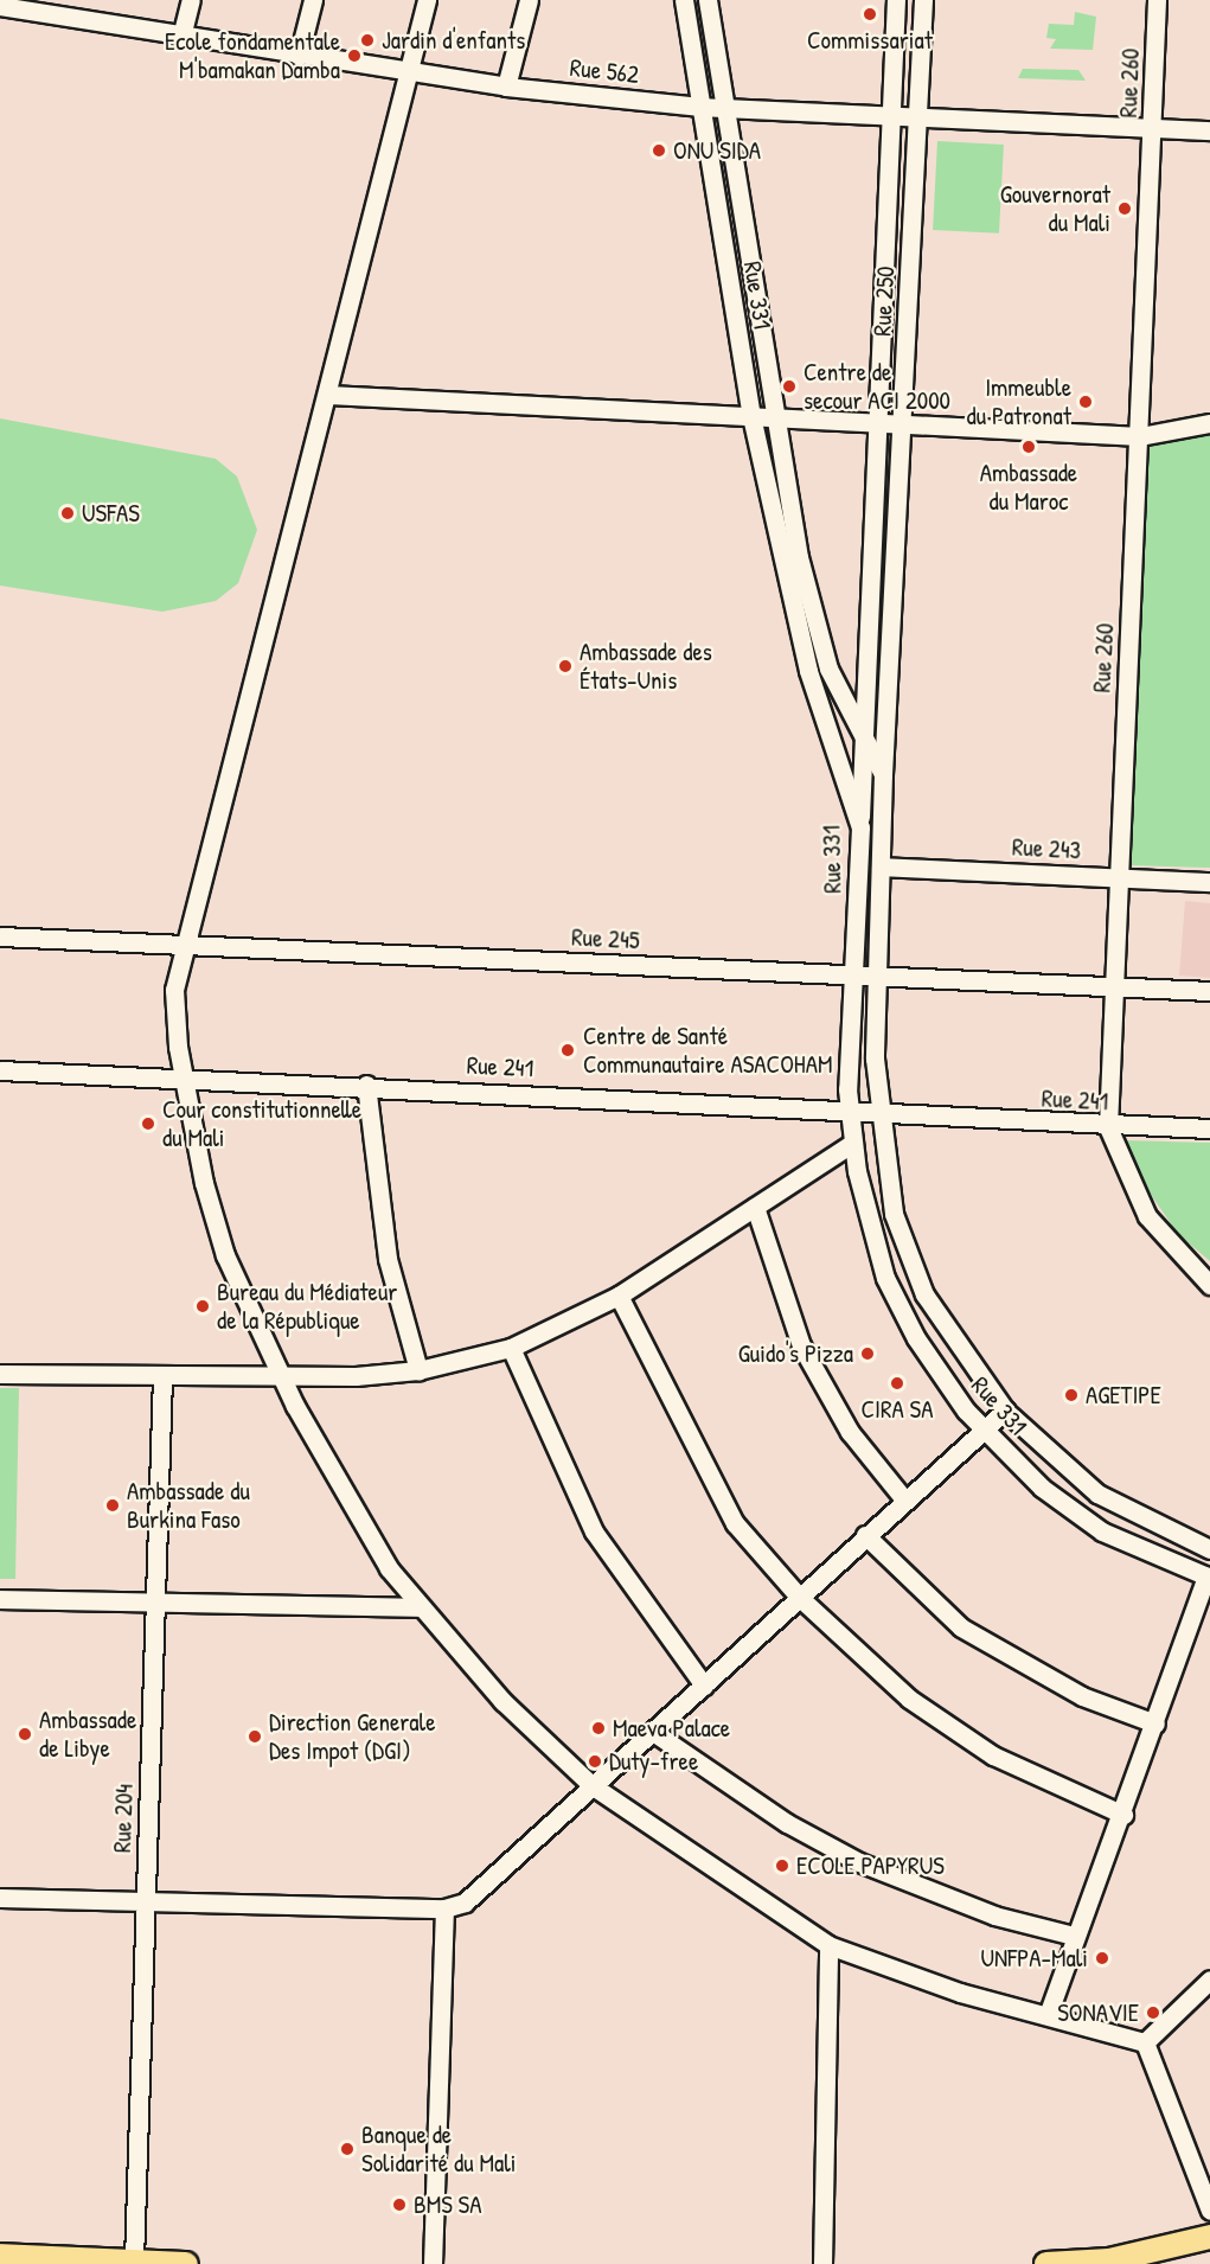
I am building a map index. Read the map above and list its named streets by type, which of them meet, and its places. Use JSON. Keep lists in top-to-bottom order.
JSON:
{
  "streets": {
    "street": [
      "Rue 562",
      "Rue 260",
      "Rue 331",
      "Rue 250",
      "Rue 243",
      "Rue 245",
      "Rue 241",
      "Rue 204"
    ]
  },
  "crossings": [
    ["Rue 562", "Rue 260"],
    ["Rue 562", "Rue 331"],
    ["Rue 562", "Rue 250"],
    ["Rue 260", "Rue 243"],
    ["Rue 260", "Rue 245"],
    ["Rue 260", "Rue 241"],
    ["Rue 331", "Rue 250"],
    ["Rue 331", "Rue 243"],
    ["Rue 331", "Rue 245"],
    ["Rue 331", "Rue 241"]
  ],
  "places": [
    "Commissariat",
    "Jardin d'enfants",
    "Ecole fondamentale M'bamakan Damba",
    "ONU SIDA",
    "Gouvernorat du Mali",
    "Centre de secour ACI 2000",
    "Immeuble du Patronat",
    "Ambassade du Maroc",
    "USFAS",
    "Ambassade des États-Unis",
    "Centre de Santé Communautaire ASACOHAM",
    "Cour constitutionnelle du Mali",
    "Bureau du Médiateur de la République",
    "Guido's Pizza",
    "CIRA SA",
    "AGETIPE",
    "Ambassade du Burkina Faso",
    "Maeva Palace",
    "Ambassade de Libye",
    "Direction Generale Des Impot (DGI)",
    "Duty-free",
    "ECOLE PAPYRUS",
    "UNFPA-Mali",
    "SONAVIE",
    "Banque de Solidarité du Mali",
    "BMS SA"
  ]
}
